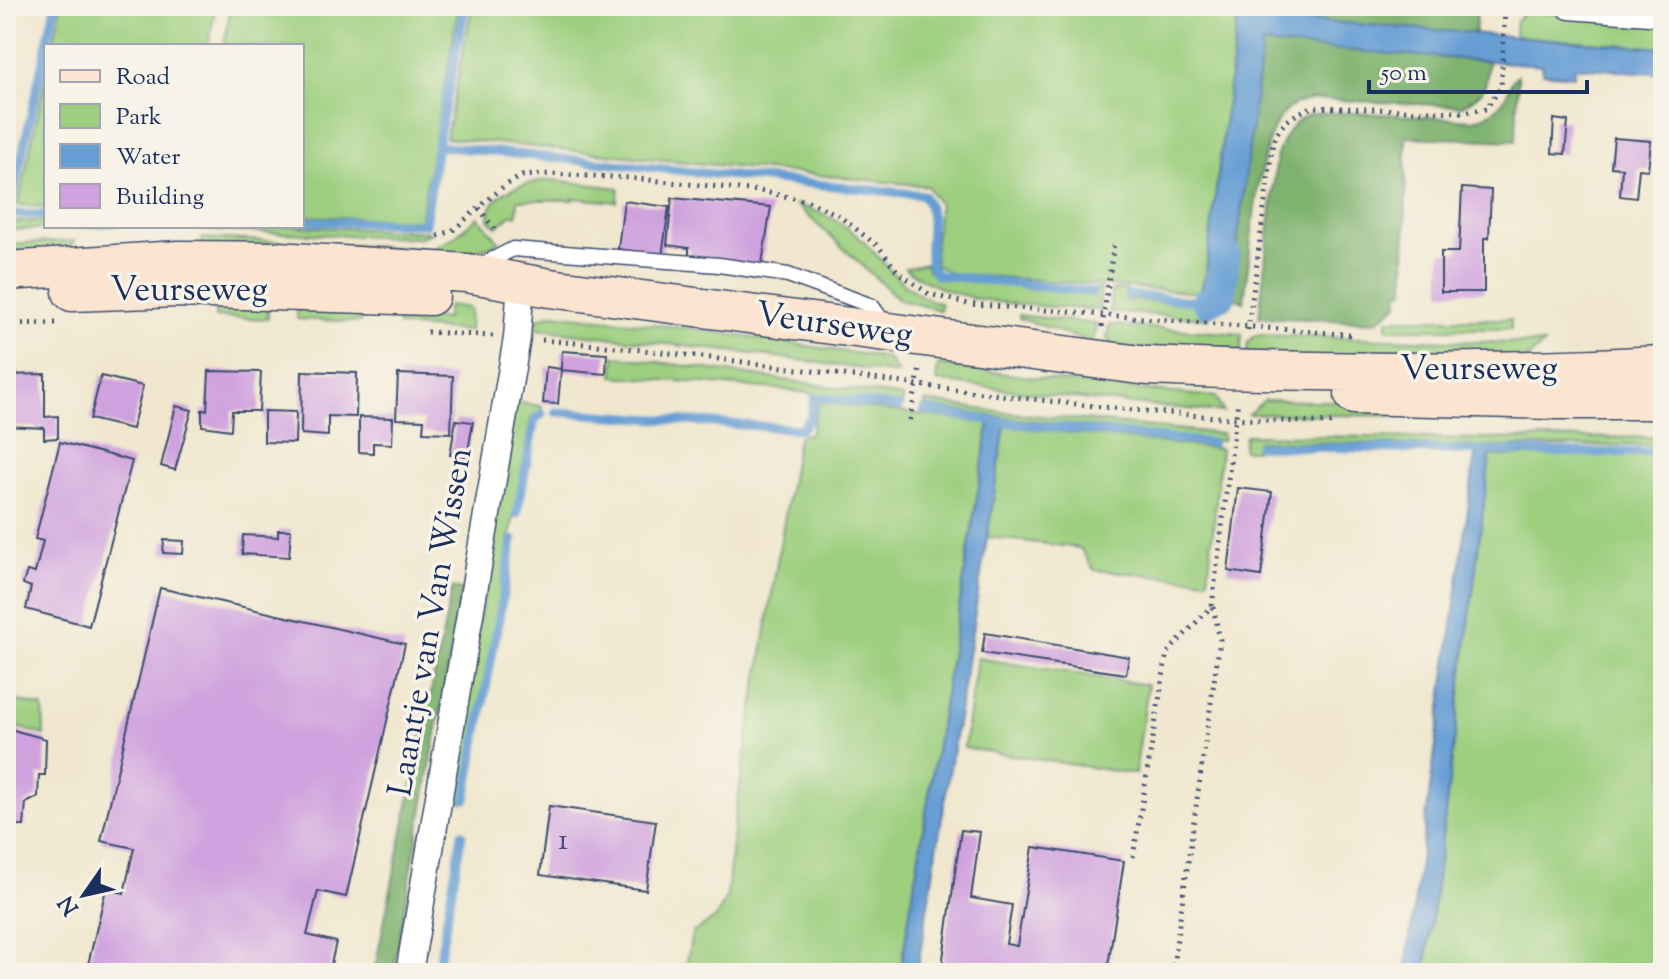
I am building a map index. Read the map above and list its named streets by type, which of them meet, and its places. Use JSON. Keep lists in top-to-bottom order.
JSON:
{
  "streets": {
    "main road": ["Veurseweg"],
    "street": ["Laantje van Van Wissen"]
  },
  "crossings": [
    ["Veurseweg", "Laantje van Van Wissen"]
  ],
  "house_numbers": ["1"],
  "legend": [
    "Road",
    "Park",
    "Water",
    "Building"
  ],
  "scale_bar": "50 m",
  "north": "bottom left"
}
